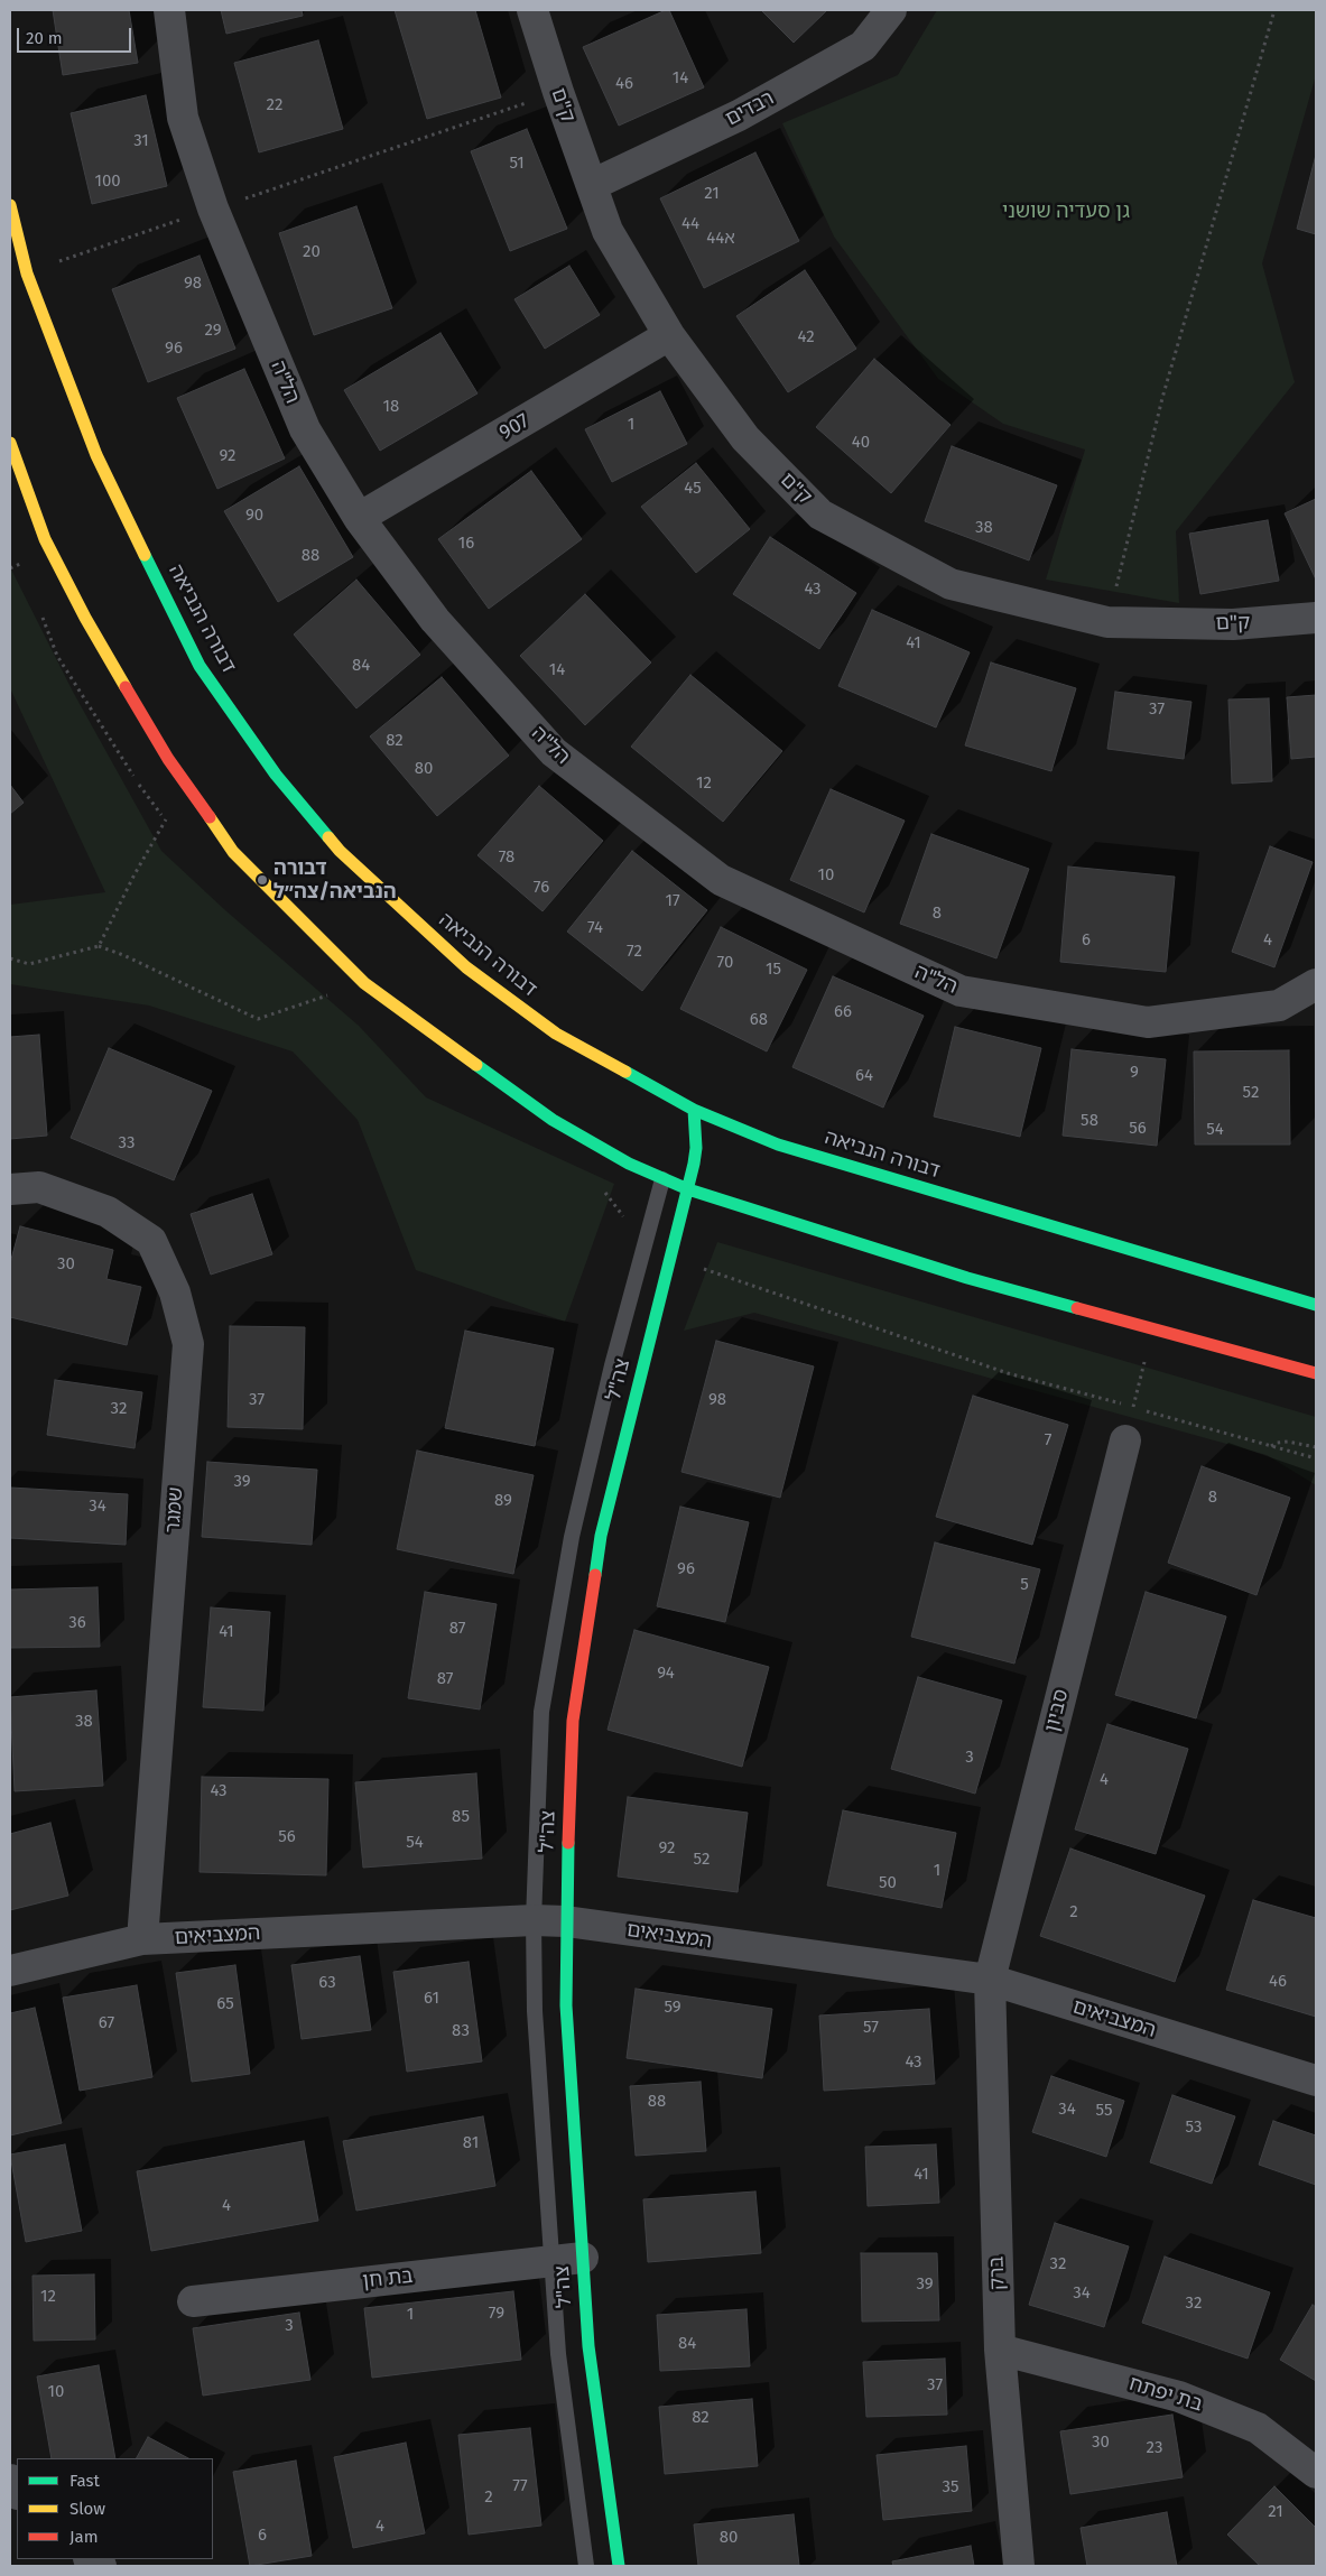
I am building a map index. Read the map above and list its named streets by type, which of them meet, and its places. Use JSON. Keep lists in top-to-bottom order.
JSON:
{
  "streets": {
    "street": [
      "ק\"ם",
      "רבדים",
      "הל\"ה",
      "907",
      "דבורה הנביאה",
      "צה\"ל",
      "שמגר",
      "סביון",
      "המצביאים",
      "ברק",
      "בת חן",
      "בת יפתח"
    ]
  },
  "crossings": [
    ["ק\"ם", "רבדים"],
    ["ק\"ם", "907"],
    ["הל\"ה", "907"],
    ["דבורה הנביאה", "צה\"ל"],
    ["צה\"ל", "המצביאים"],
    ["צה\"ל", "בת חן"],
    ["שמגר", "המצביאים"],
    ["סביון", "המצביאים"],
    ["סביון", "ברק"],
    ["המצביאים", "ברק"],
    ["ברק", "בת יפתח"]
  ],
  "parks": ["גן סעדיה שושני"],
  "places": ["דבורה הנביאה/צה״ל"],
  "house_numbers": [
    "14",
    "46",
    "22",
    "31",
    "51",
    "100",
    "21",
    "44",
    "44א",
    "20",
    "98",
    "29",
    "42",
    "96",
    "18",
    "1",
    "40",
    "92",
    "45",
    "90",
    "38",
    "16",
    "88",
    "43",
    "41",
    "84",
    "14",
    "37",
    "82",
    "80",
    "12",
    "78",
    "10",
    "76",
    "17",
    "8",
    "74",
    "6",
    "4",
    "72",
    "70",
    "15",
    "66",
    "68",
    "9",
    "64",
    "52",
    "58",
    "56",
    "54",
    "33",
    "30",
    "37",
    "98",
    "32",
    "7",
    "39",
    "8",
    "89",
    "34",
    "96",
    "5",
    "36",
    "87",
    "41",
    "94",
    "87",
    "38",
    "3",
    "4",
    "43",
    "85",
    "56",
    "54",
    "92",
    "52",
    "1",
    "50",
    "2",
    "46",
    "63",
    "61",
    "65",
    "59",
    "67",
    "57",
    "83",
    "43",
    "88",
    "34",
    "55",
    "53",
    "81",
    "41",
    "4",
    "32",
    "39",
    "34",
    "12",
    "32",
    "79",
    "1",
    "3",
    "84",
    "37",
    "10",
    "82",
    "30",
    "23",
    "77",
    "35",
    "2",
    "21",
    "4",
    "6",
    "80"
  ],
  "legend": ["Fast", "Slow", "Jam"],
  "scale_bar": "20 m"
}
